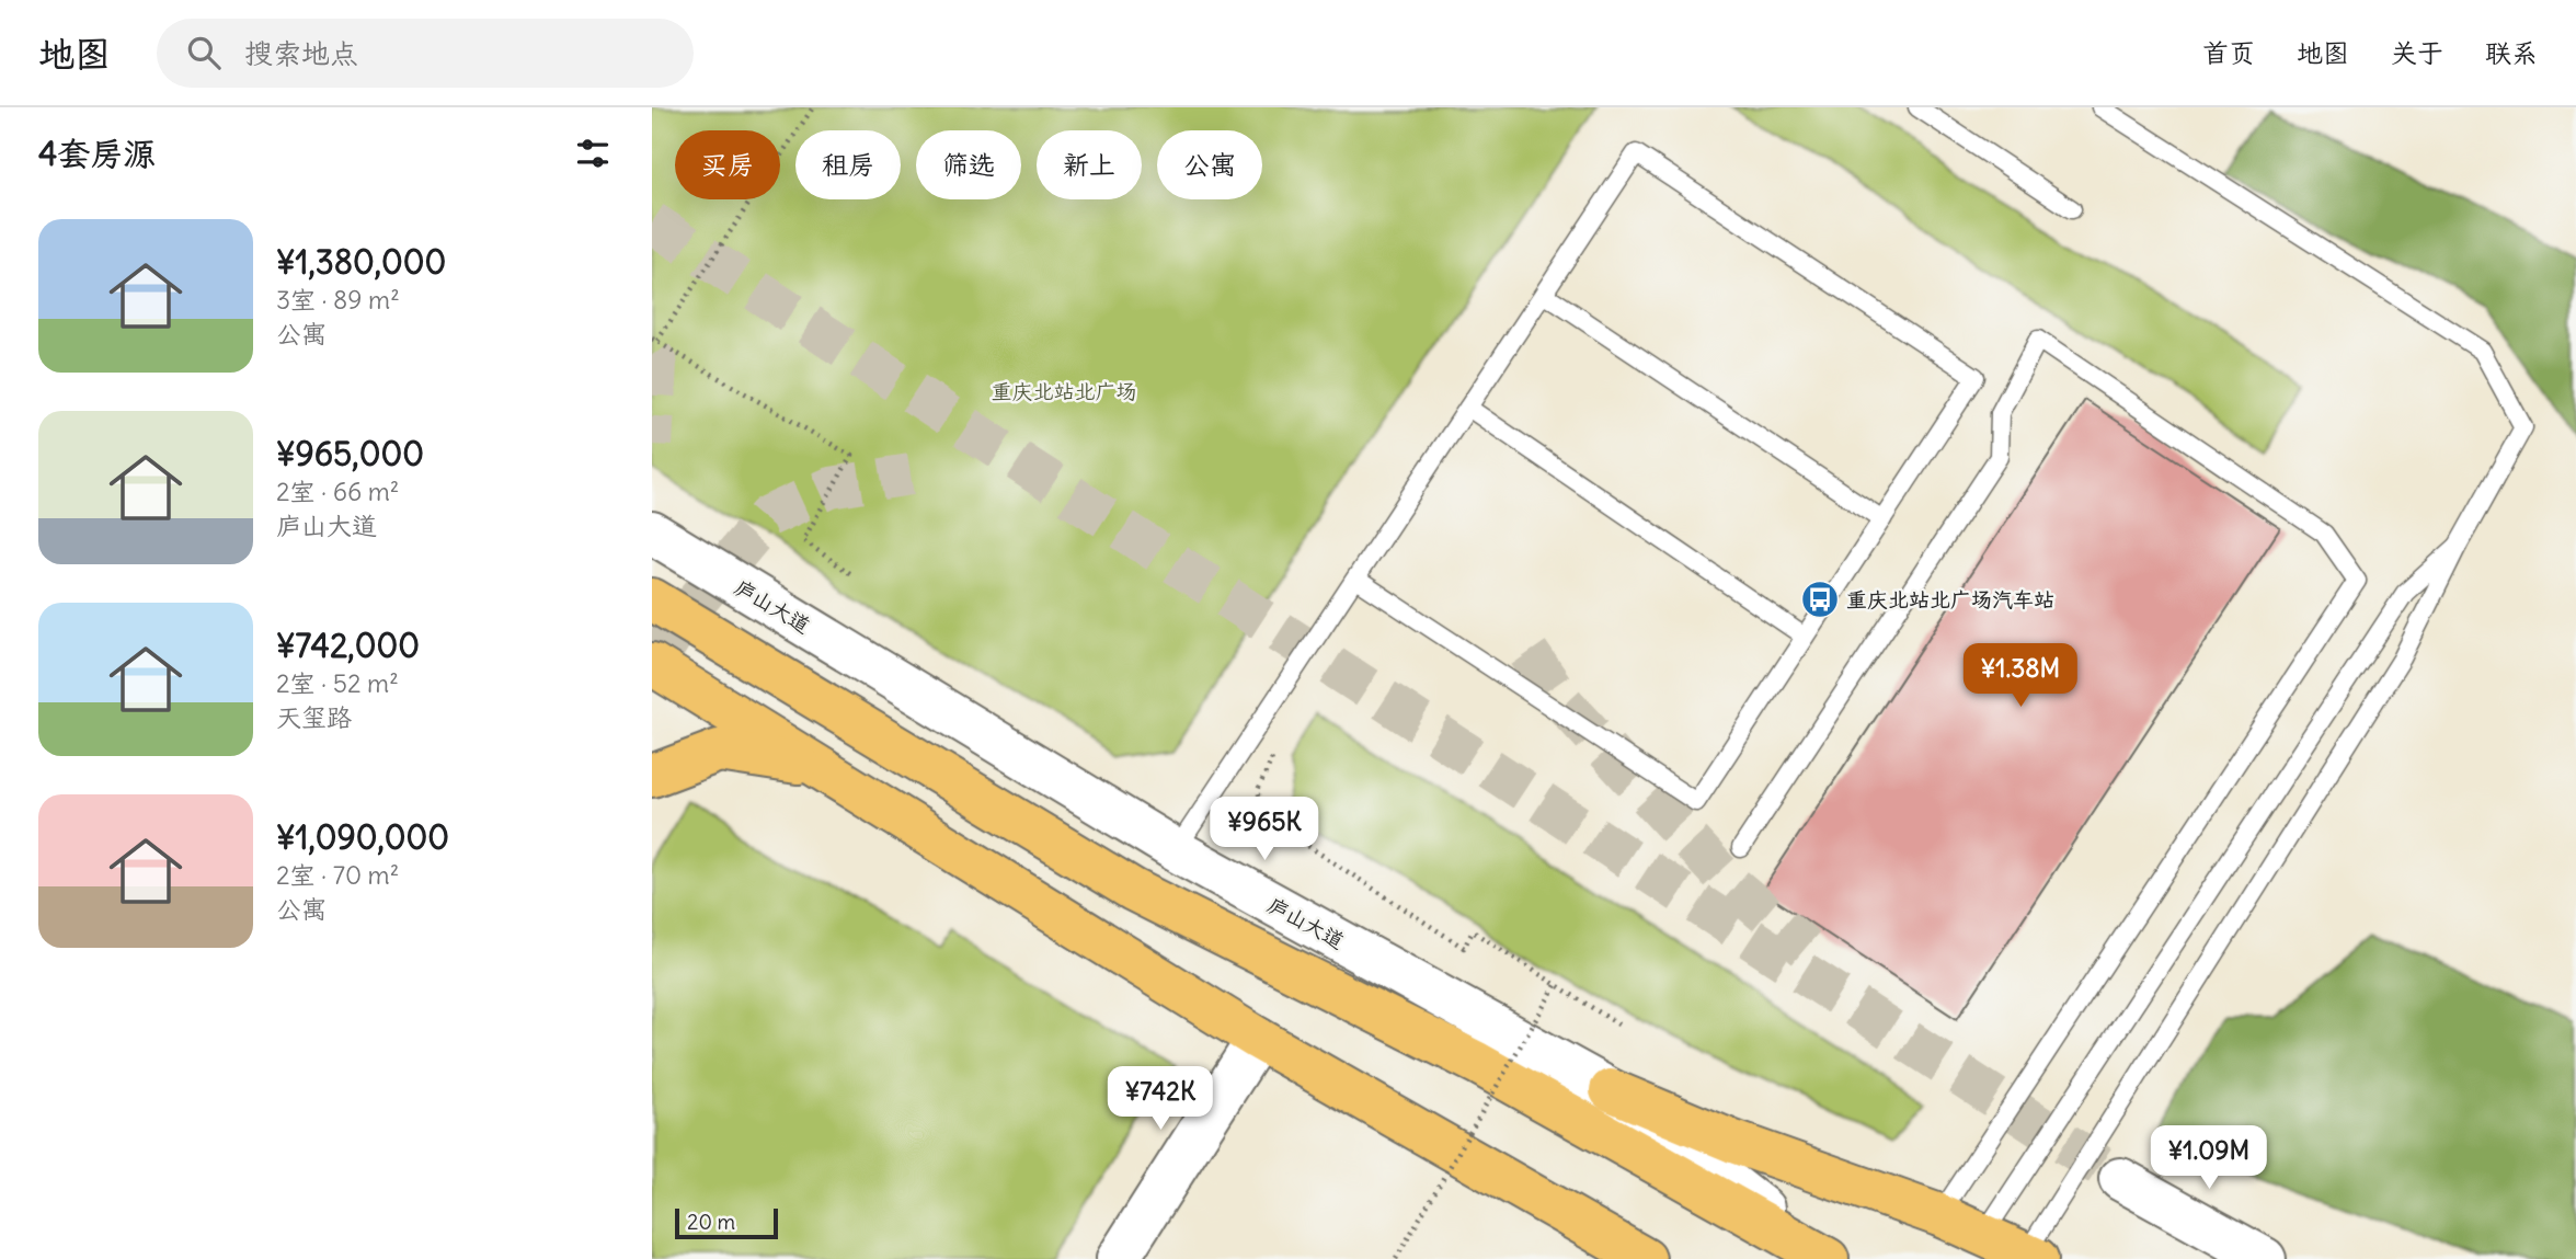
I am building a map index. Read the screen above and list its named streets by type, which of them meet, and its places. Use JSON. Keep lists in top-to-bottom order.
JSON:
{
  "streets": {
    "main road": ["庐山大道"]
  },
  "parks": ["重庆北站北广场"],
  "places": {
    "bus stop": ["重庆北站北广场汽车站"]
  },
  "scale_bar": "20 m",
  "page": {
    "header": "地图",
    "search": "搜索地点",
    "nav": [
      "首页",
      "地图",
      "关于",
      "联系"
    ],
    "heading": "4套房源",
    "chip": [
      "买房",
      "租房",
      "筛选",
      "新上",
      "公寓"
    ],
    "list": [
      {
        "name": "¥1,380,000",
        "note": "3室 · 89 m² · 公寓"
      },
      {
        "name": "¥965,000",
        "note": "2室 · 66 m² · 庐山大道"
      },
      {
        "name": "¥742,000",
        "note": "2室 · 52 m² · 天玺路"
      },
      {
        "name": "¥1,090,000",
        "note": "2室 · 70 m² · 公寓"
      }
    ],
    "price": [
      "¥1.38M",
      "¥965K",
      "¥742K",
      "¥1.09M"
    ],
    "scale": "20 m"
  }
}
